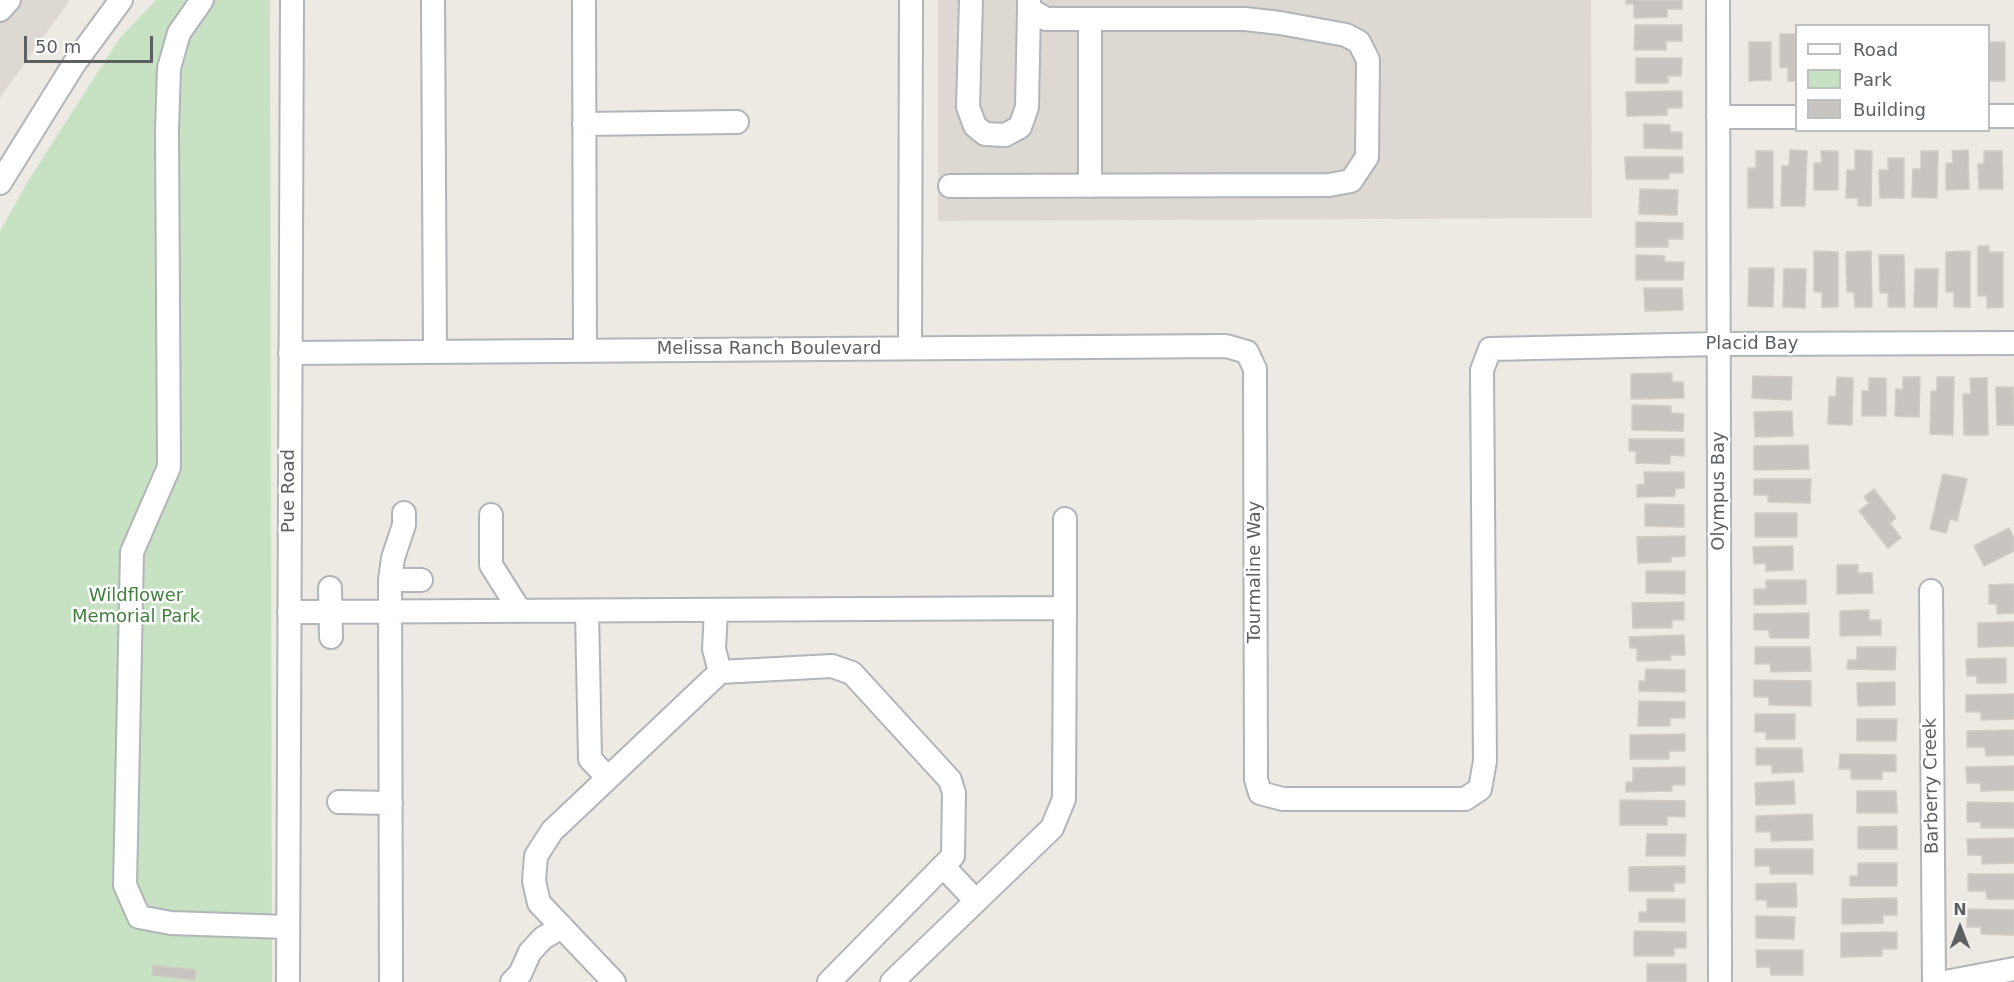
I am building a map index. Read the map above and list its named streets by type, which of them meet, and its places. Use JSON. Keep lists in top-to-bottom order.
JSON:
{
  "streets": {
    "street": [
      "Placid Bay",
      "Melissa Ranch Boulevard",
      "Pue Road",
      "Olympus Bay",
      "Tourmaline Way",
      "Barberry Creek"
    ]
  },
  "crossings": [
    ["Placid Bay", "Olympus Bay"],
    ["Placid Bay", "Tourmaline Way"],
    ["Melissa Ranch Boulevard", "Pue Road"],
    ["Melissa Ranch Boulevard", "Tourmaline Way"]
  ],
  "parks": ["Wildflower Memorial Park"],
  "legend": ["Road", "Park", "Building"],
  "scale_bar": "50 m",
  "north": "top"
}
